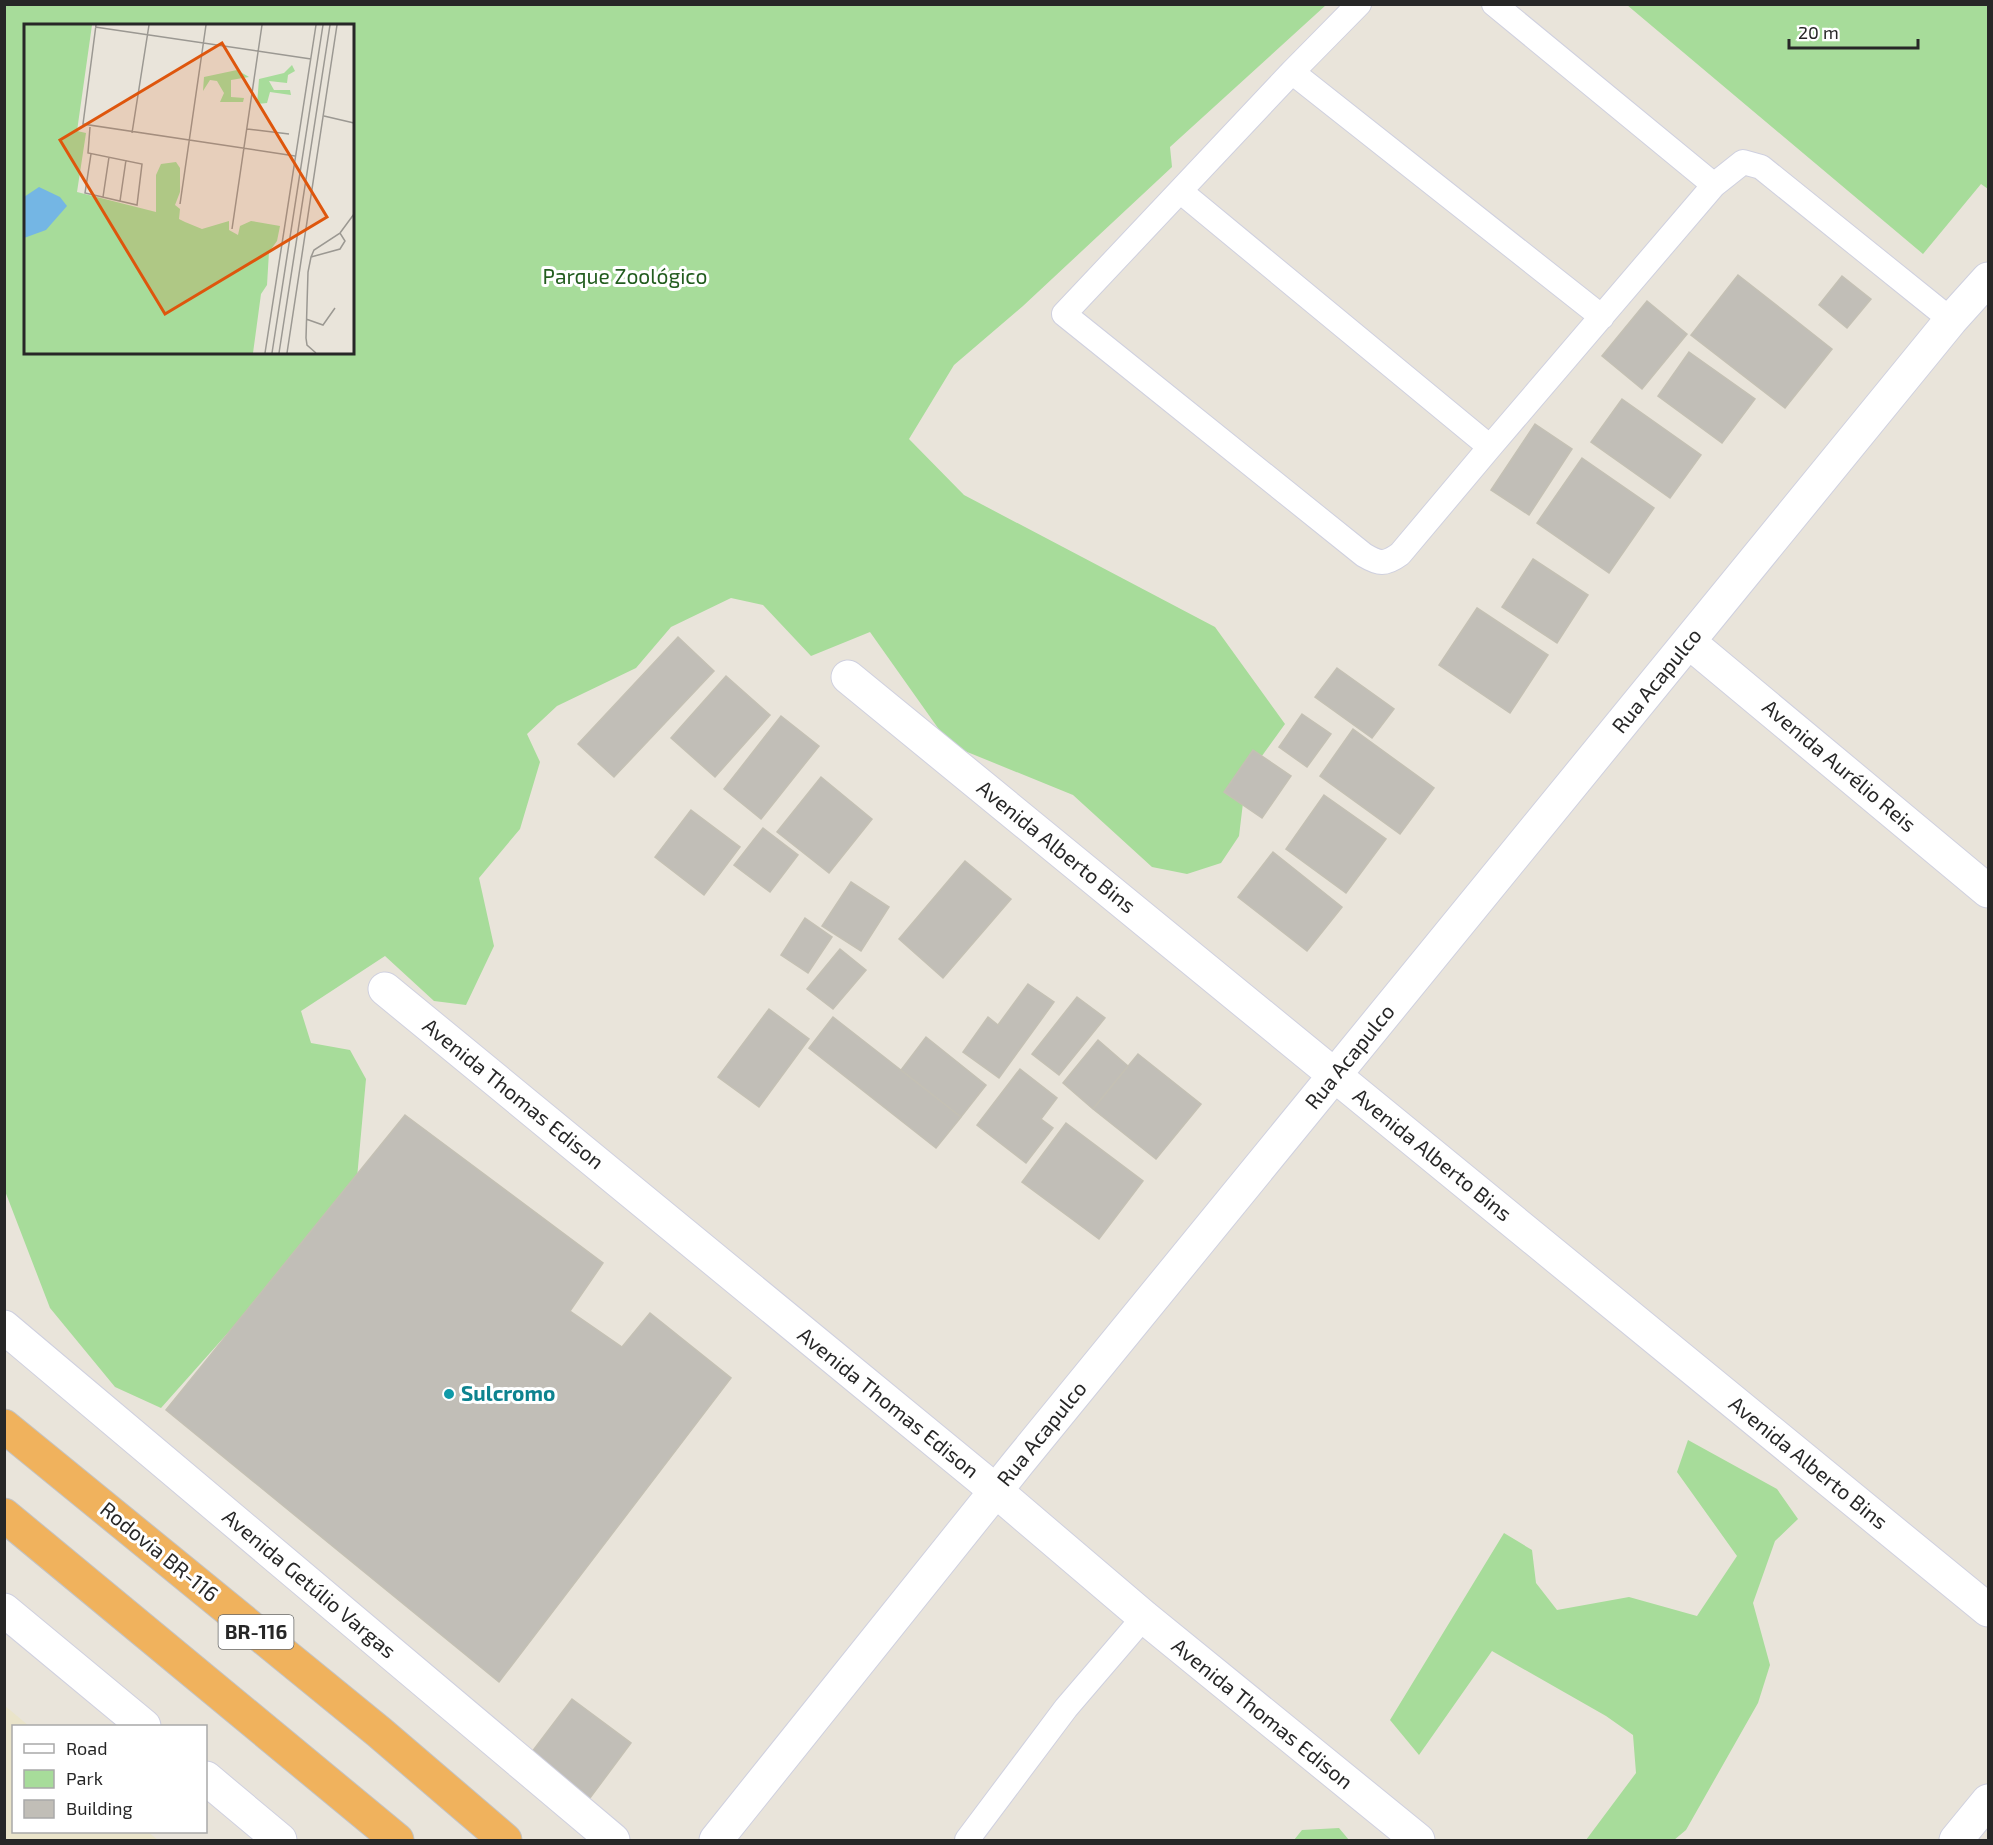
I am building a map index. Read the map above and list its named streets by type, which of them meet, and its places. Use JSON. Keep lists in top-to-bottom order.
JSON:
{
  "streets": {
    "highway": ["Rodovia BR-116", "BR-116"],
    "street": [
      "Rua Acapulco",
      "Avenida Aurélio Reis",
      "Avenida Alberto Bins",
      "Avenida Thomas Edison",
      "Avenida Getúlio Vargas"
    ]
  },
  "crossings": [
    ["Rua Acapulco", "Avenida Aurélio Reis"],
    ["Rua Acapulco", "Avenida Alberto Bins"],
    ["Rua Acapulco", "Avenida Thomas Edison"]
  ],
  "parks": ["Parque Zoológico"],
  "places": ["Sulcromo"],
  "legend": ["Road", "Park", "Building"],
  "scale_bar": "20 m"
}
